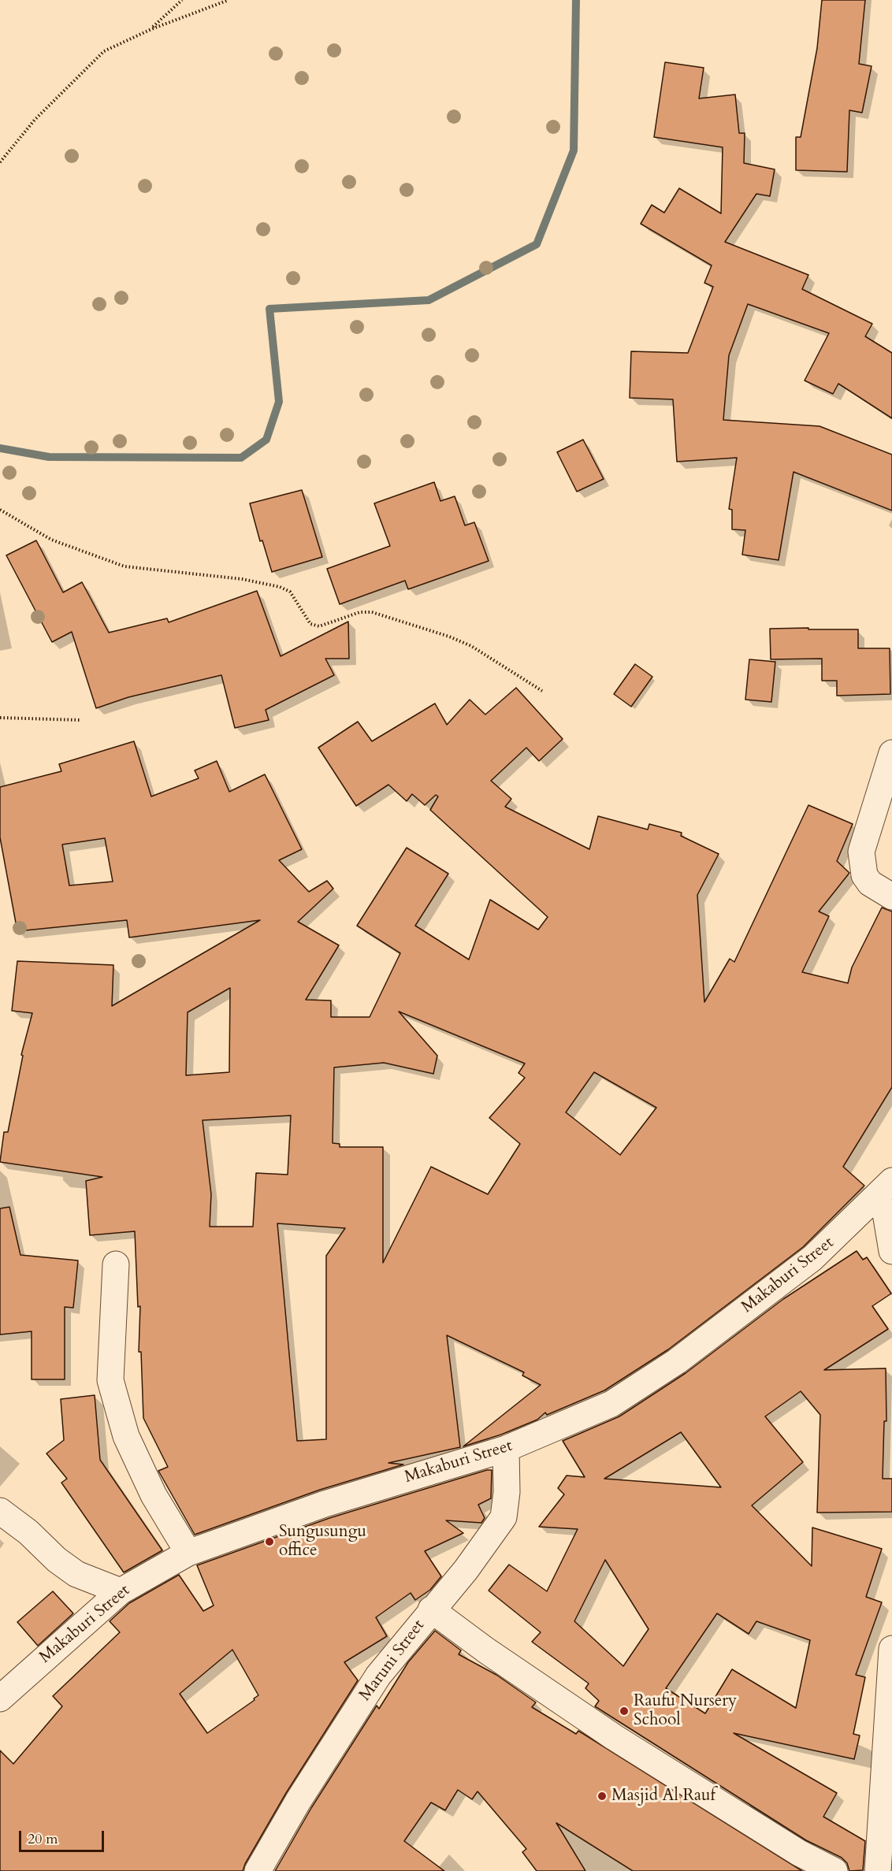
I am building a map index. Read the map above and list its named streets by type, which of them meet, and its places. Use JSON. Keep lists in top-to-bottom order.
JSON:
{
  "streets": {
    "street": ["Makaburi Street", "Maruni Street"]
  },
  "crossings": [
    ["Makaburi Street", "Maruni Street"]
  ],
  "places": ["Sungusungu office", "Raufu Nursery School", "Masjid Al Rauf"],
  "scale_bar": "20 m"
}
